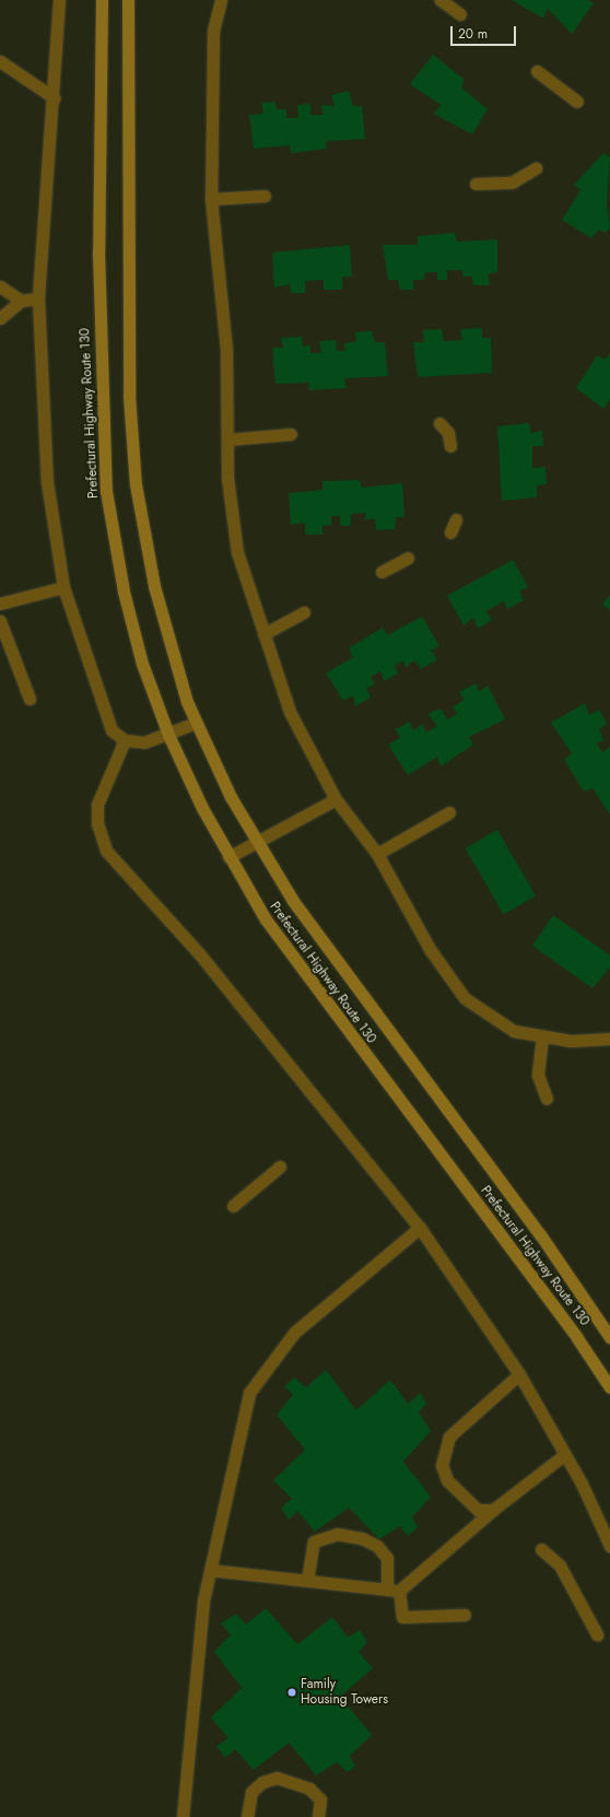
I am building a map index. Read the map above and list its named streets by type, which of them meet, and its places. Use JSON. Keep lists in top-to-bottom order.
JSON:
{
  "streets": {
    "main road": ["Prefectural Highway Route 130"]
  },
  "places": ["Family Housing Towers"],
  "scale_bar": "20 m"
}
